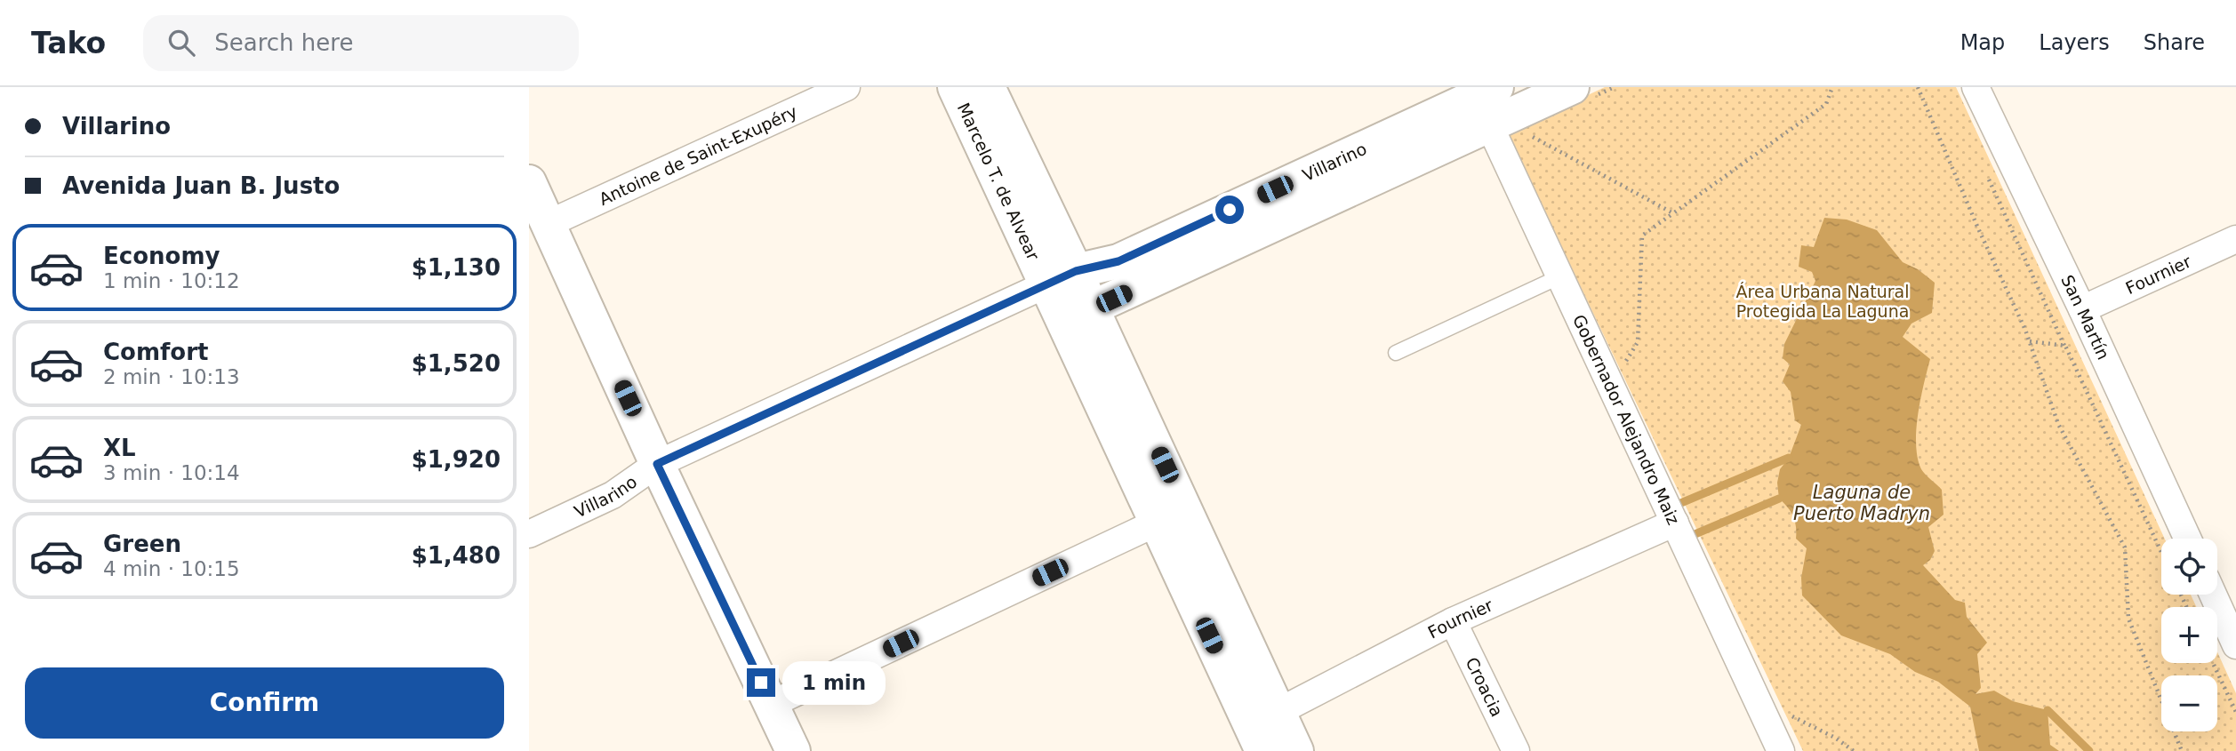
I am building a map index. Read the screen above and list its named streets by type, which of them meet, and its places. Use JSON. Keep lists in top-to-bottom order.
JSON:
{
  "streets": {
    "street": [
      "Antoine de Saint-Exupéry",
      "Villarino",
      "Marcelo T. de Alvear",
      "Fournier",
      "San Martín",
      "Gobernador Alejandro Maiz",
      "Croacia"
    ]
  },
  "crossings": [
    ["Villarino", "Marcelo T. de Alvear"],
    ["Villarino", "Gobernador Alejandro Maiz"],
    ["Marcelo T. de Alvear", "Fournier"],
    ["Fournier", "San Martín"],
    ["Fournier", "Gobernador Alejandro Maiz"],
    ["Fournier", "Croacia"]
  ],
  "water": ["Laguna de Puerto Madryn"],
  "parks": ["Área Urbana Natural Protegida La Laguna"],
  "page": {
    "header": "Tako",
    "search": "Search here",
    "nav": ["Map", "Layers", "Share"],
    "banner": ["Villarino", "Avenida Juan B. Justo"],
    "list": [
      {
        "name": "Economy",
        "note": "1 min · 10:12",
        "value": "$1,130"
      },
      {
        "name": "Comfort",
        "note": "2 min · 10:13",
        "value": "$1,520"
      },
      {
        "name": "XL",
        "note": "3 min · 10:14",
        "value": "$1,920"
      },
      {
        "name": "Green",
        "note": "4 min · 10:15",
        "value": "$1,480"
      }
    ],
    "map_buttons": ["+", "−"],
    "buttons": "Confirm",
    "bubble": "1 min"
  }
}
